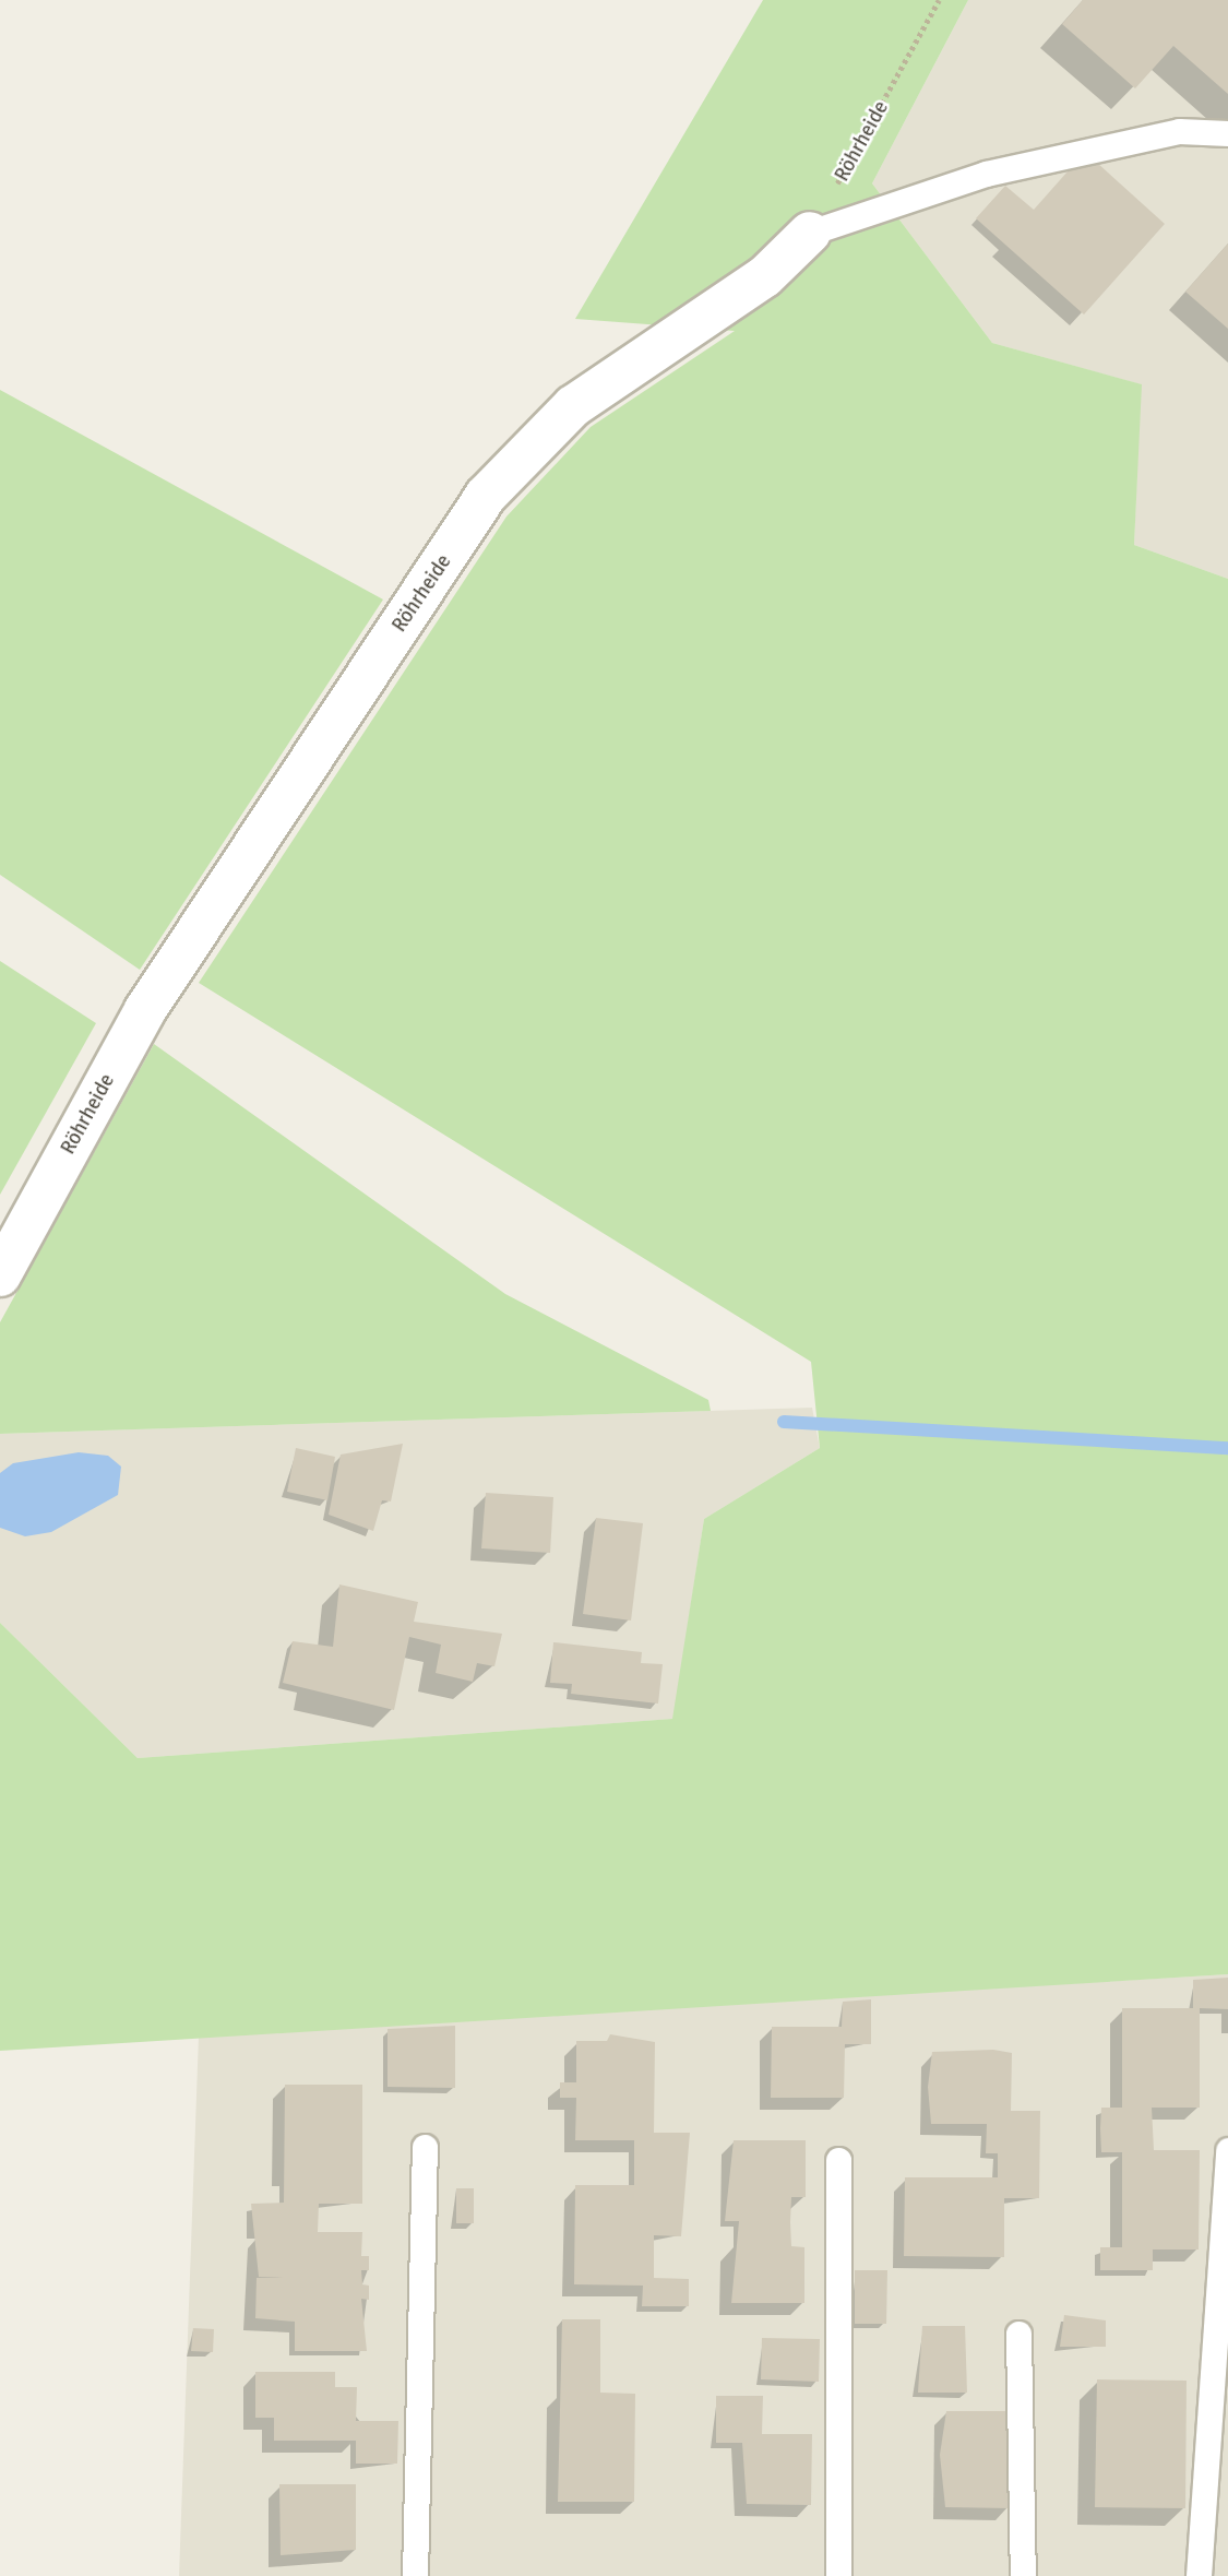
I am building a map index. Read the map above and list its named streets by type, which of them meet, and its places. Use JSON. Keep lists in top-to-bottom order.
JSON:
{
  "streets": {
    "street": ["Röhrheide"]
  }
}
